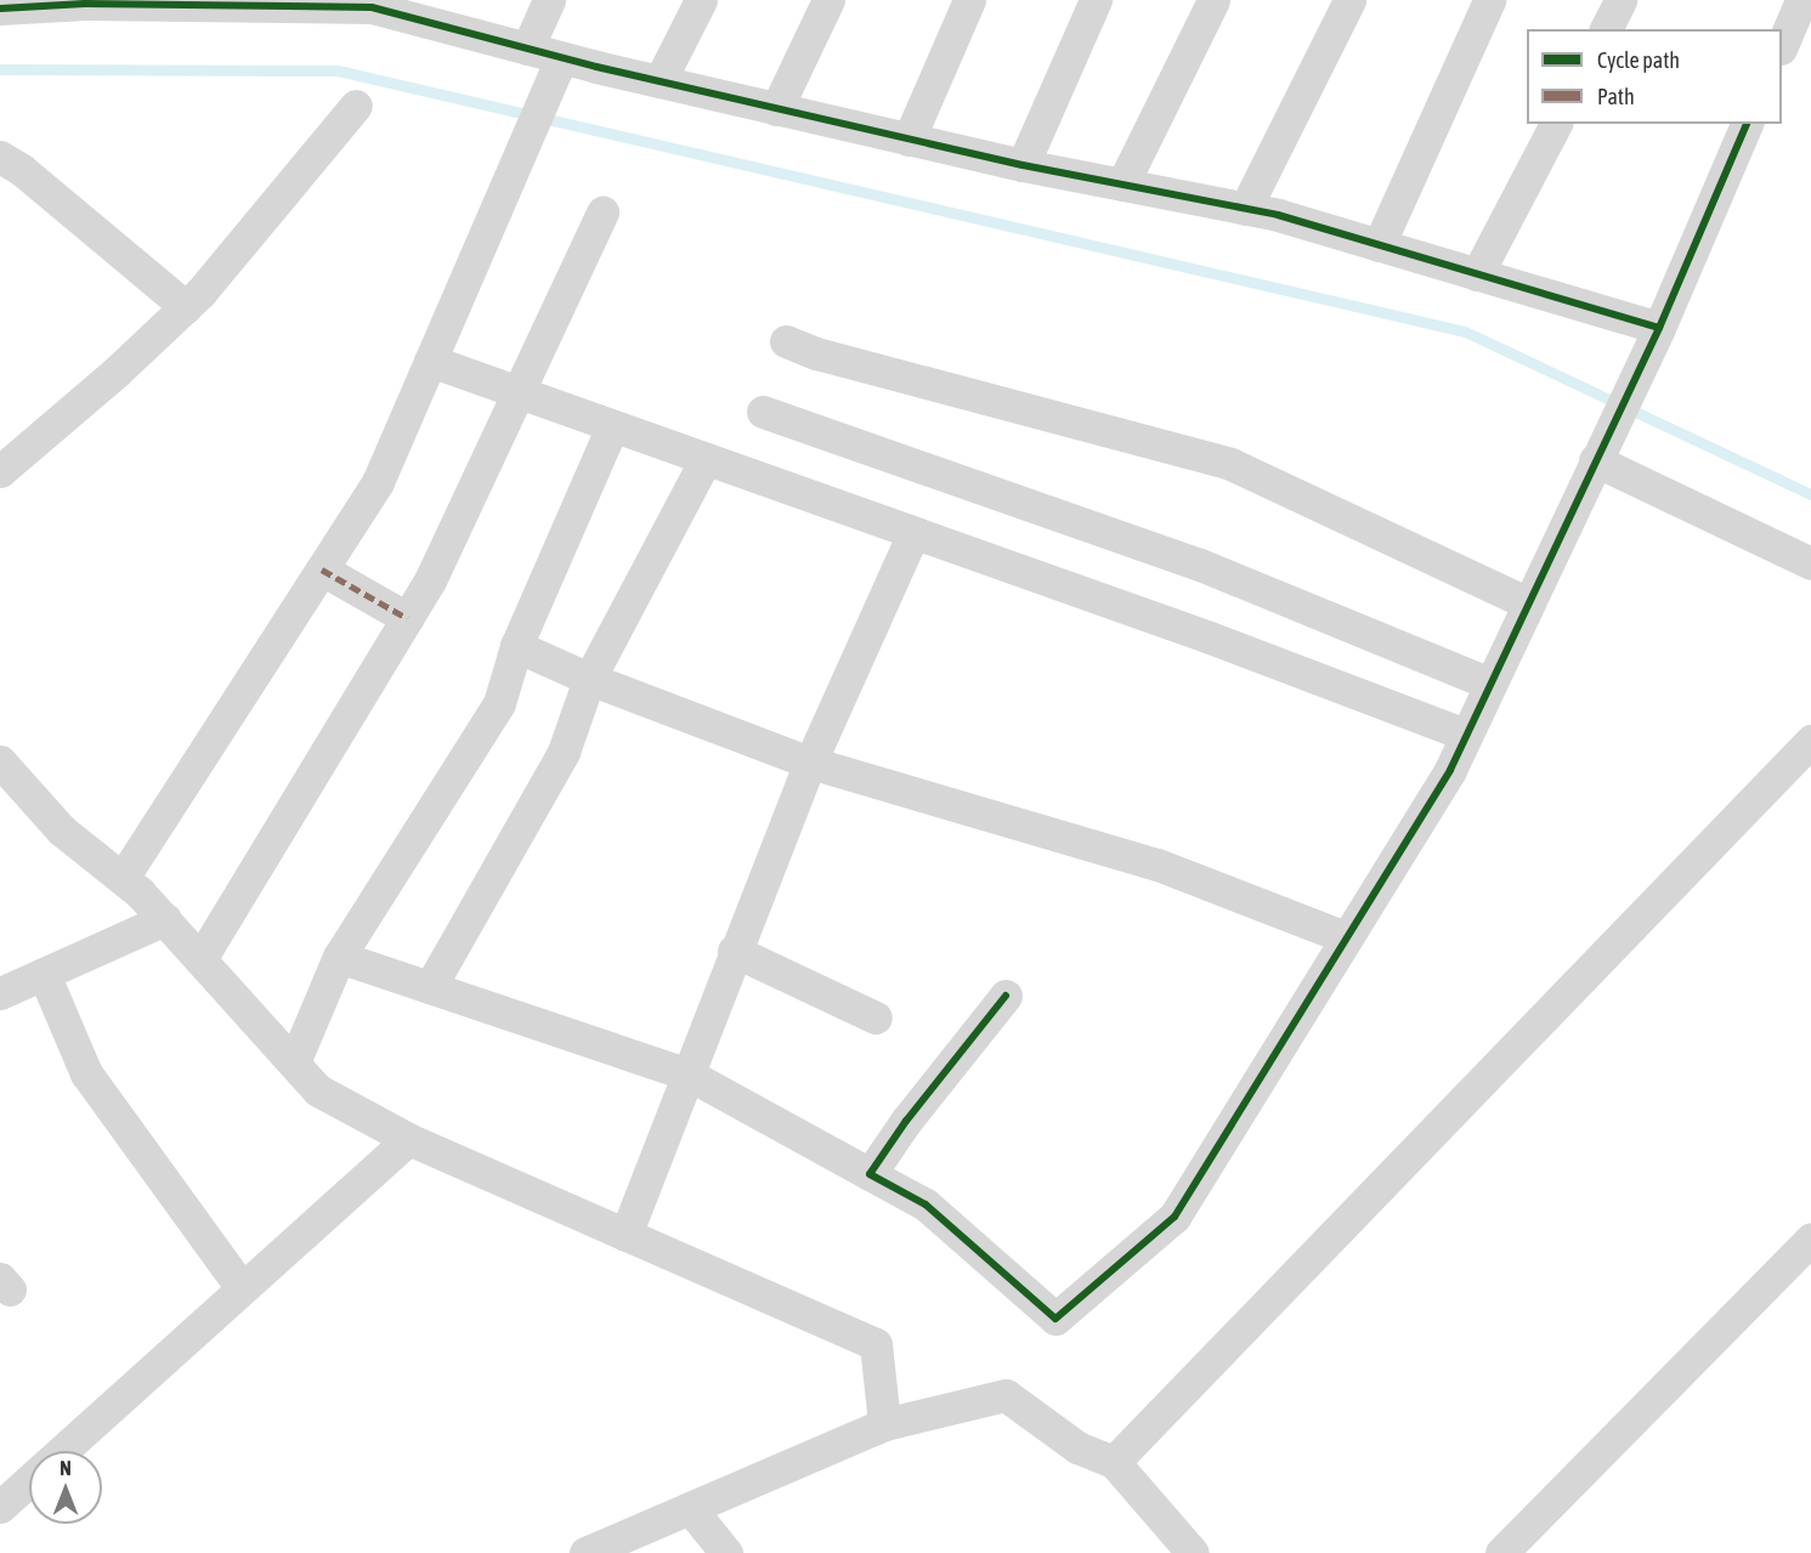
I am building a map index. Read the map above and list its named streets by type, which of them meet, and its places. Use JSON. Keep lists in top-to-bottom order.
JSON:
{
  "legend": ["Cycle path", "Path"],
  "north": "top"
}
